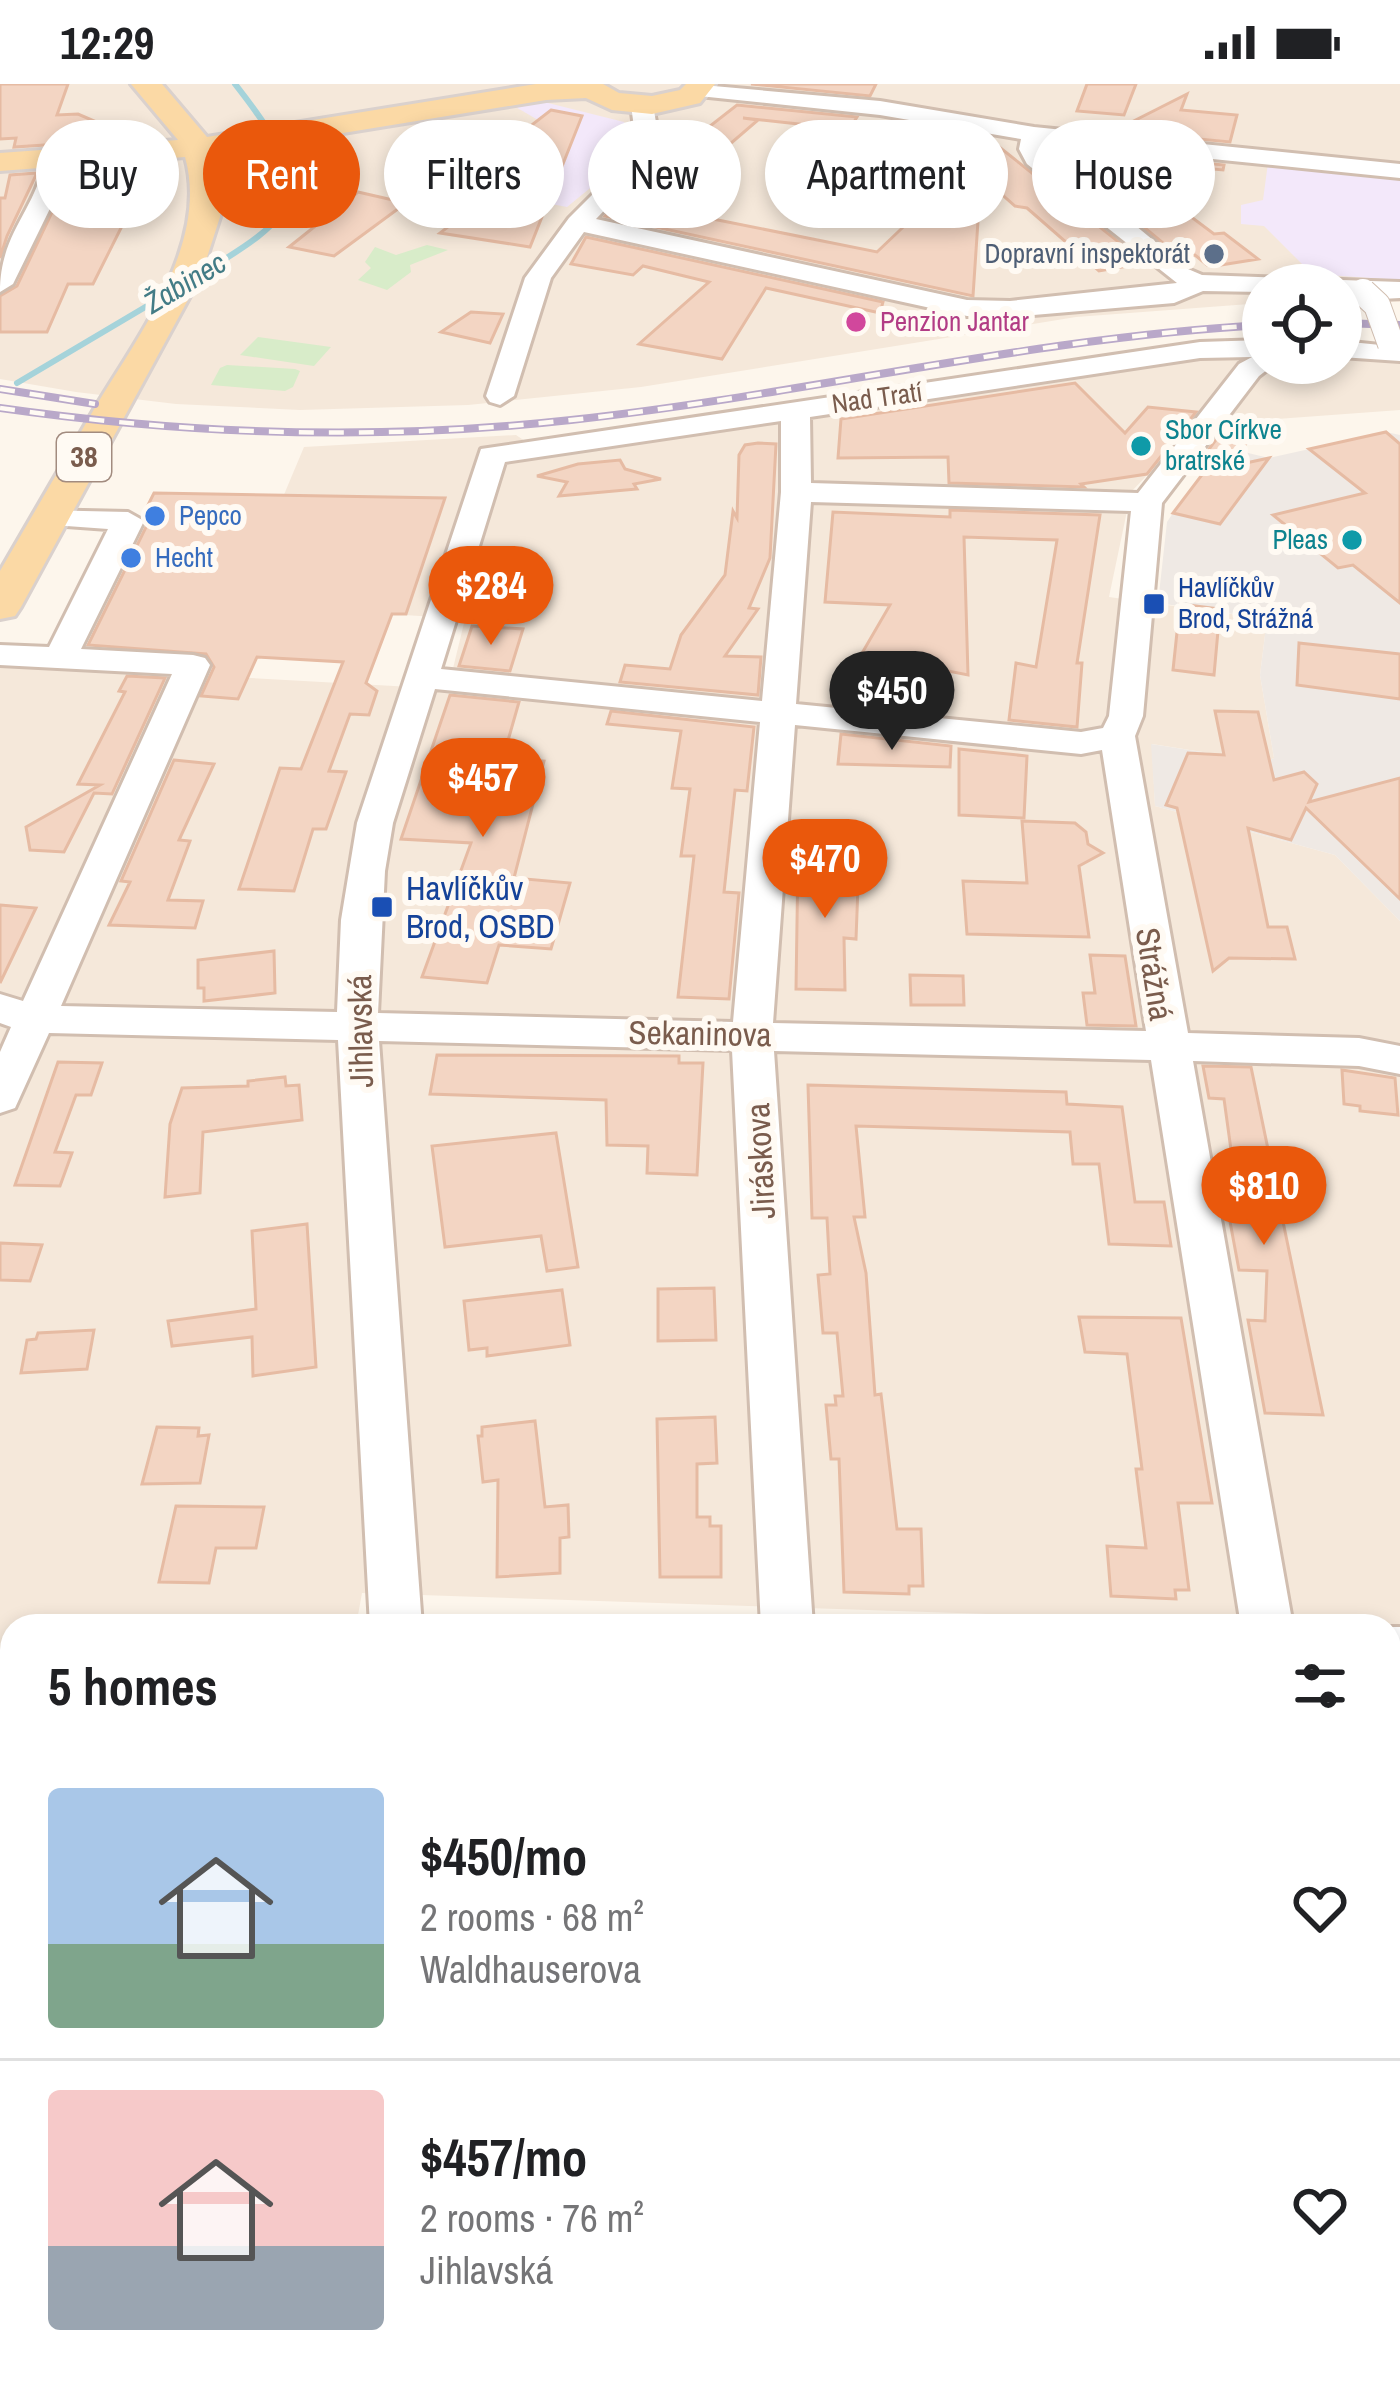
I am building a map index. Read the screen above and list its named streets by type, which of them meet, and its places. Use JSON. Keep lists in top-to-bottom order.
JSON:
{
  "streets": {
    "main road": ["38"],
    "street": [
      "Nad Tratí",
      "Strážná",
      "Jihlavská",
      "Sekaninova",
      "Jiráskova"
    ]
  },
  "crossings": [
    ["Nad Tratí", "Jihlavská"],
    ["Nad Tratí", "Jiráskova"],
    ["Strážná", "Sekaninova"],
    ["Jihlavská", "Sekaninova"],
    ["Sekaninova", "Jiráskova"]
  ],
  "water": ["Žabinec"],
  "places": {
    "other": [
      "Dopravní inspektorát",
      "Penzion Jantar",
      "Sbor Církve bratrské",
      "Pepco",
      "Pleas",
      "Hecht"
    ],
    "transit": ["Havlíčkův Brod, Strážná", "Havlíčkův Brod, OSBD"]
  },
  "page": {
    "status": "12:29",
    "chip": [
      "Buy",
      "Rent",
      "Filters",
      "New",
      "Apartment",
      "House"
    ],
    "price": [
      "$284",
      "$450",
      "$457",
      "$470",
      "$810"
    ],
    "heading": "5 homes",
    "list": [
      {
        "name": "$450/mo",
        "note": "2 rooms · 68 m² · Waldhauserova"
      },
      {
        "name": "$457/mo",
        "note": "2 rooms · 76 m² · Jihlavská"
      }
    ]
  }
}
